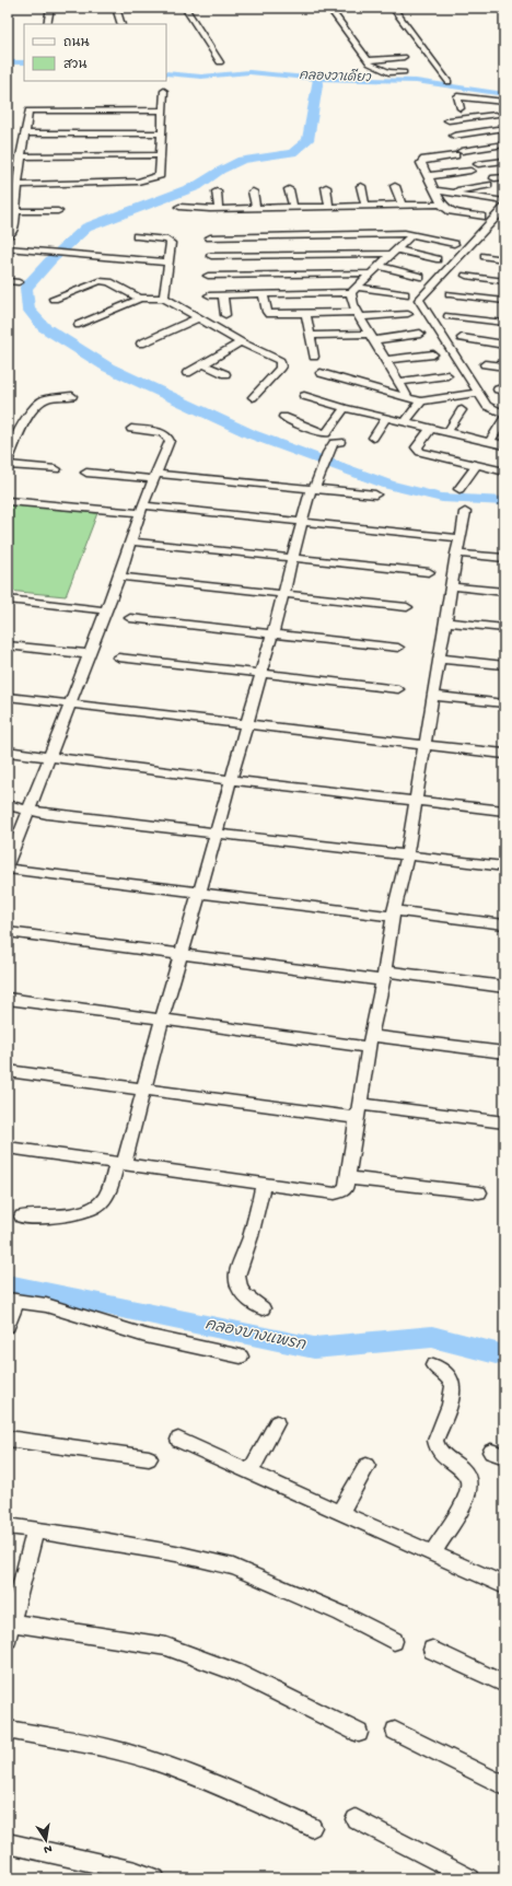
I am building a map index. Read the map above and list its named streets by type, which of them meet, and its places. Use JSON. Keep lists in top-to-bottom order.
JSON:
{
  "water": ["คลองวาเดียว", "คลองบางแพรก"],
  "legend": ["ถนน", "สวน"],
  "north": "bottom"
}
